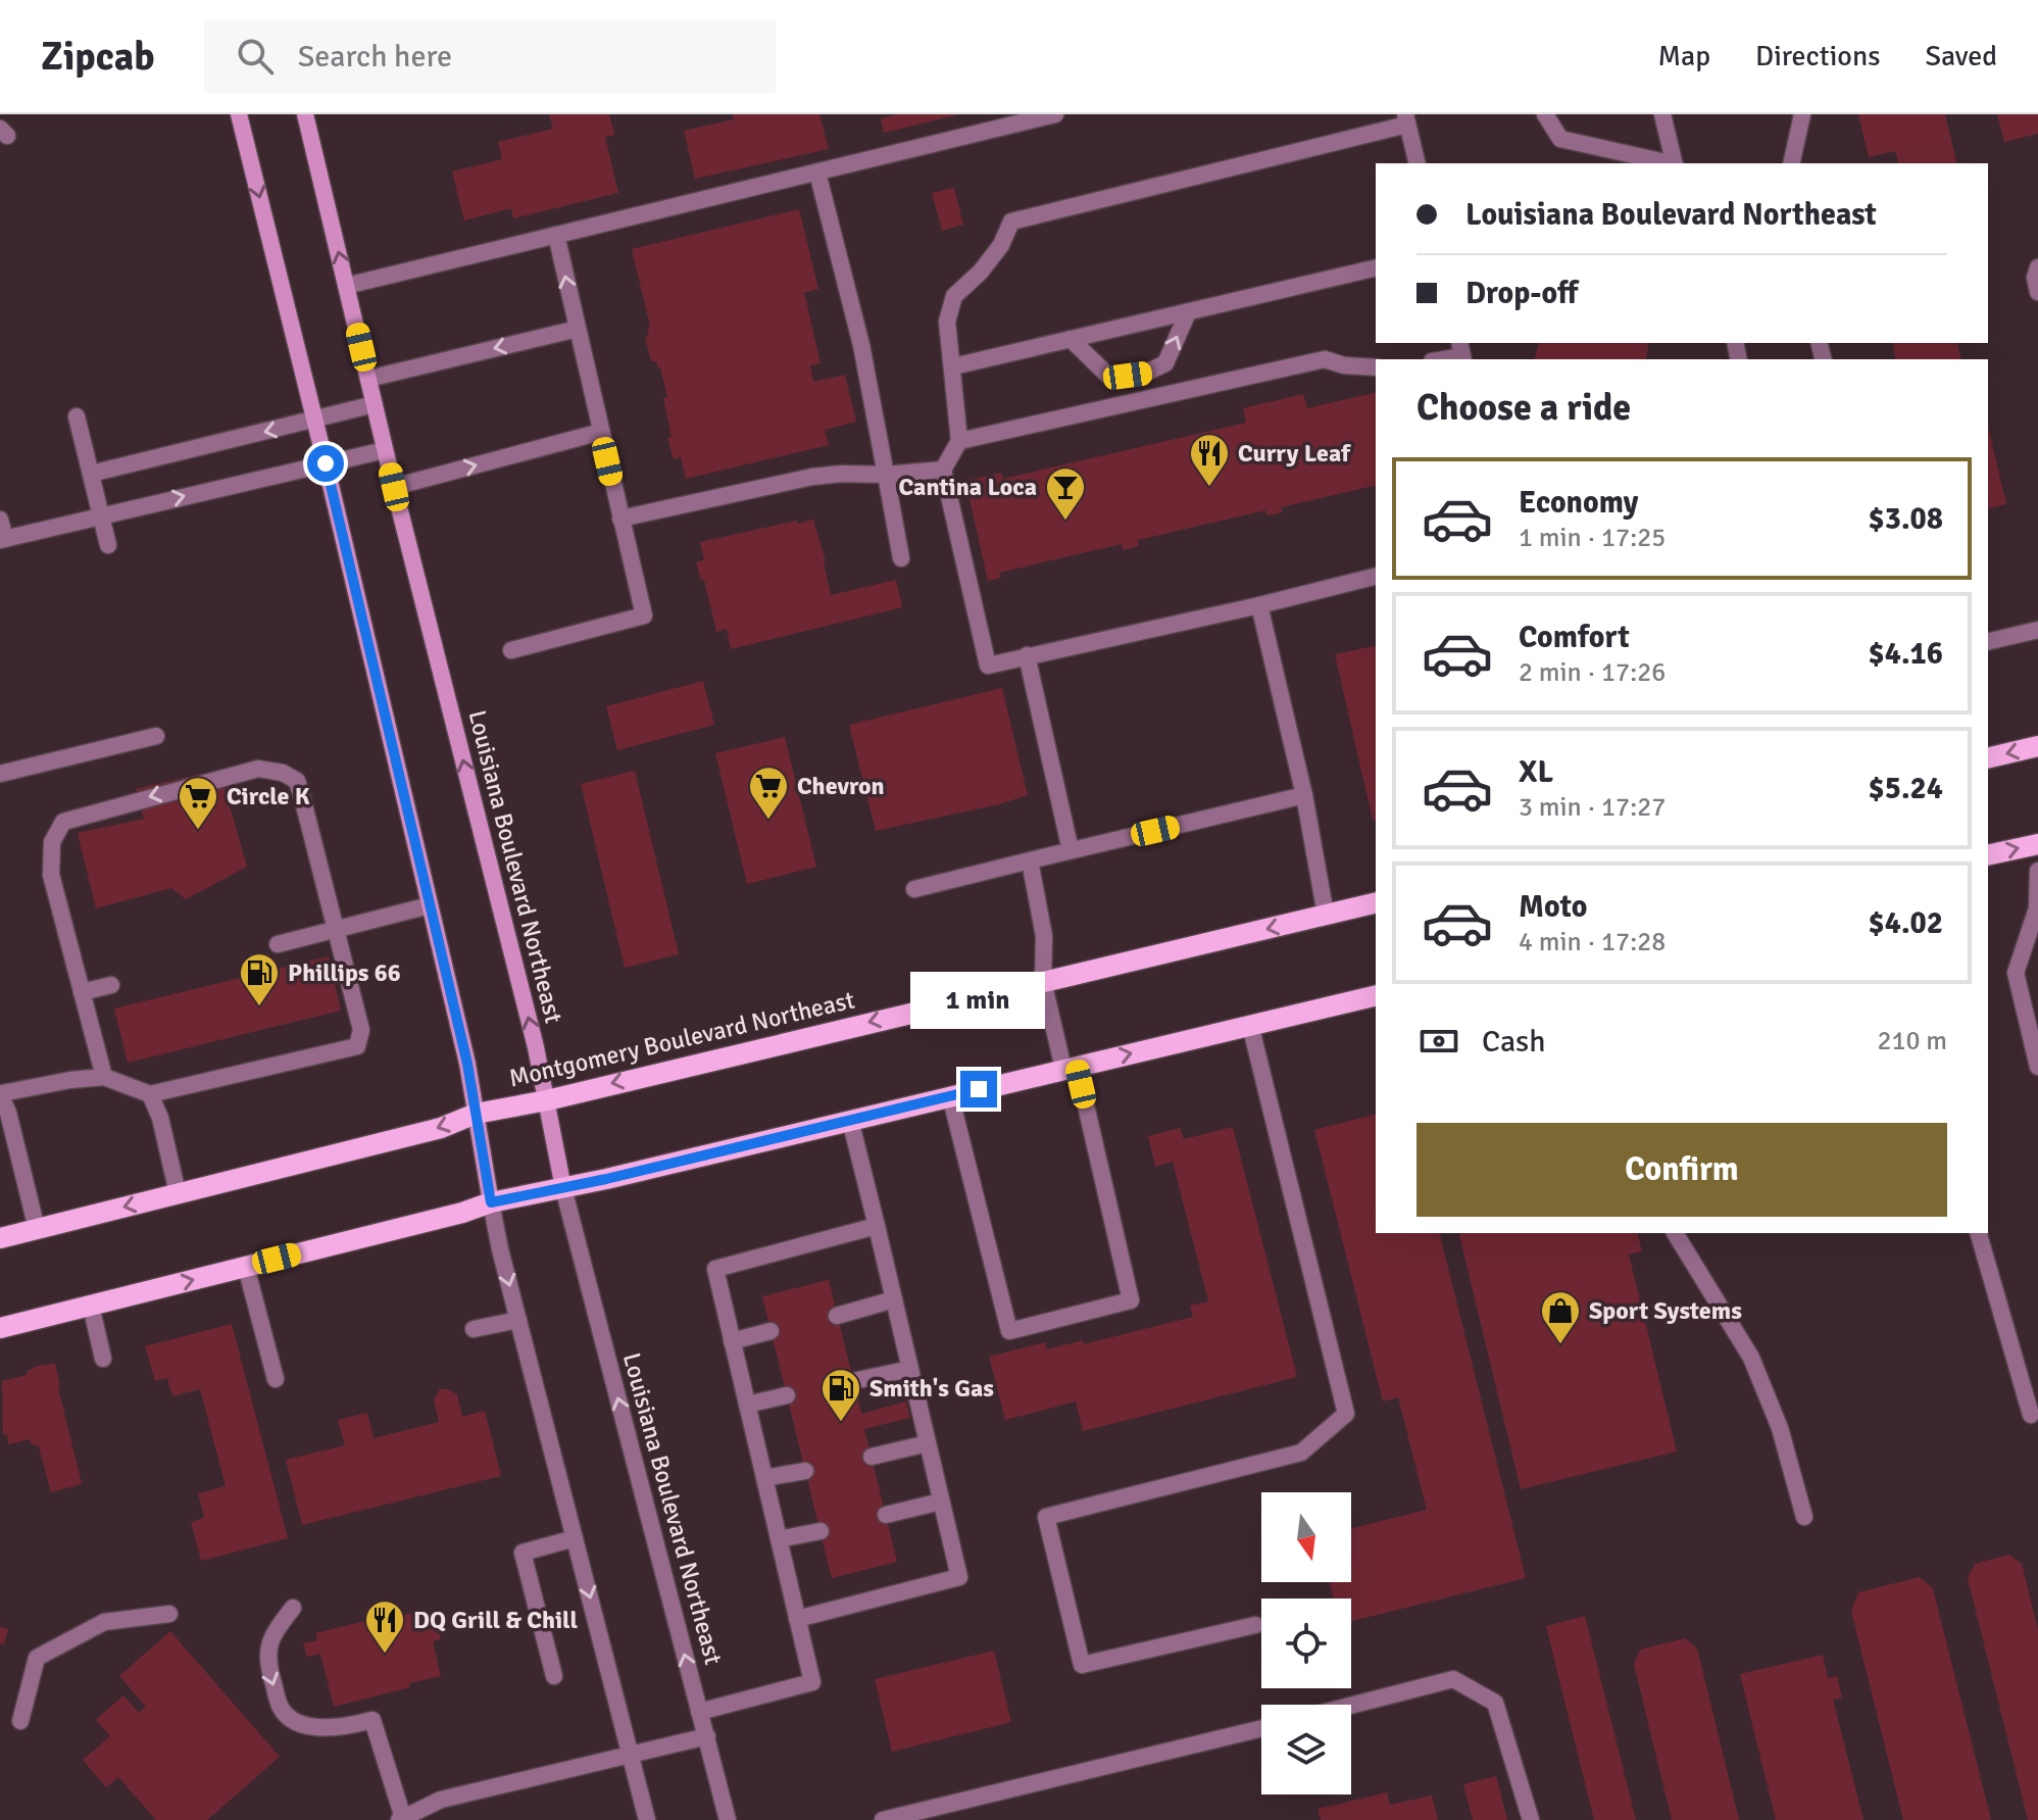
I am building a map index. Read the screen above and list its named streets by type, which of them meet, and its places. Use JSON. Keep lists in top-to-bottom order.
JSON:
{
  "streets": {
    "main road": ["Louisiana Boulevard Northeast", "Montgomery Boulevard Northeast"]
  },
  "crossings": [
    ["Louisiana Boulevard Northeast", "Montgomery Boulevard Northeast"]
  ],
  "places": {
    "restaurant": ["Curry Leaf", "DQ Grill & Chill"],
    "bar": ["Cantina Loca"],
    "supermarket": ["Chevron", "Circle K"],
    "fuel station": ["Phillips 66", "Smith's Gas"],
    "shop": ["Sport Systems"]
  },
  "north": "bottom",
  "page": {
    "header": "Zipcab",
    "search": "Search here",
    "nav": ["Map", "Directions", "Saved"],
    "banner": ["Louisiana Boulevard Northeast", "Drop-off"],
    "heading": "Choose a ride",
    "list": [
      {
        "name": "Economy",
        "note": "1 min · 17:25",
        "value": "$3.08"
      },
      {
        "name": "Comfort",
        "note": "2 min · 17:26",
        "value": "$4.16"
      },
      {
        "name": "XL",
        "note": "3 min · 17:27",
        "value": "$5.24"
      },
      {
        "name": "Moto",
        "note": "4 min · 17:28",
        "value": "$4.02"
      }
    ],
    "bubble": "1 min",
    "pay": ["Cash", "210 m"],
    "buttons": "Confirm"
  }
}
